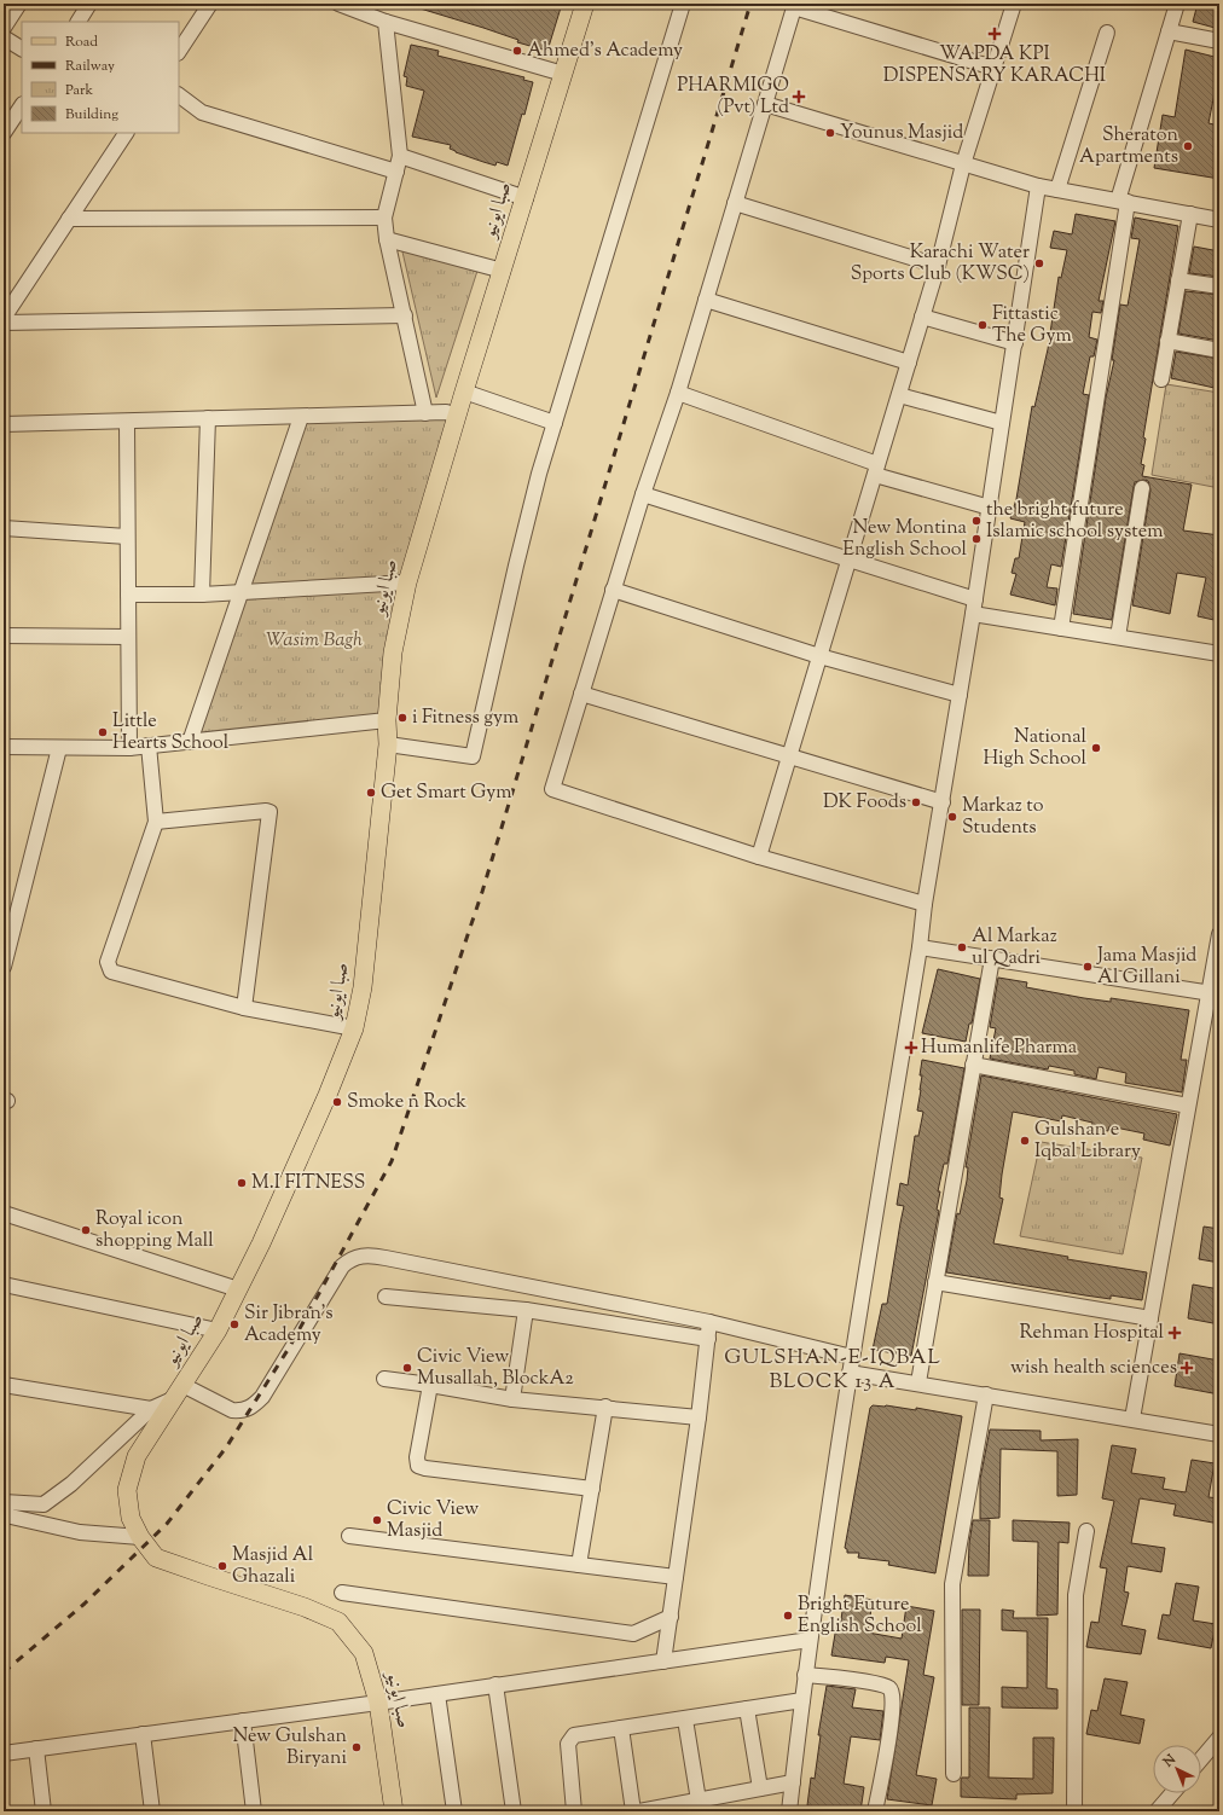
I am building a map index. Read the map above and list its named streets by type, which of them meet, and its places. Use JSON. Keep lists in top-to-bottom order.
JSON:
{
  "streets": {
    "main road": ["صبا ایونیو"]
  },
  "districts": ["GULSHAN-E-IQBAL BLOCK 13 A"],
  "parks": ["Wasim Bagh"],
  "places": {
    "health": [
      "WAPDA KPI DISPENSARY KARACHI",
      "PHARMIGO (Pvt) Ltd",
      "Humanlife Pharma",
      "Rehman Hospital",
      "wish health sciences"
    ],
    "other": [
      "Ahmed's Academy",
      "Younus Masjid",
      "Sheraton Apartments",
      "Karachi Water Sports Club (KWSC)",
      "Fittastic The Gym",
      "the bright future Islamic school system",
      "New Montina English School",
      "i Fitness gym",
      "Little Hearts School",
      "National High School",
      "Get Smart Gym",
      "DK Foods",
      "Markaz to Students",
      "Al Markaz ul Qadri",
      "Jama Masjid Al Gillani",
      "Smoke n Rock",
      "Gulshan e Iqbal Library",
      "M.I FITNESS",
      "Royal icon shopping Mall",
      "Sir Jibran's Academy",
      "Civic View Musallah, BlockA2",
      "Civic View Masjid",
      "Masjid Al Ghazali",
      "Bright Future English School",
      "New Gulshan Biryani"
    ]
  },
  "legend": [
    "Road",
    "Railway",
    "Park",
    "Building"
  ],
  "north": "top left"
}
